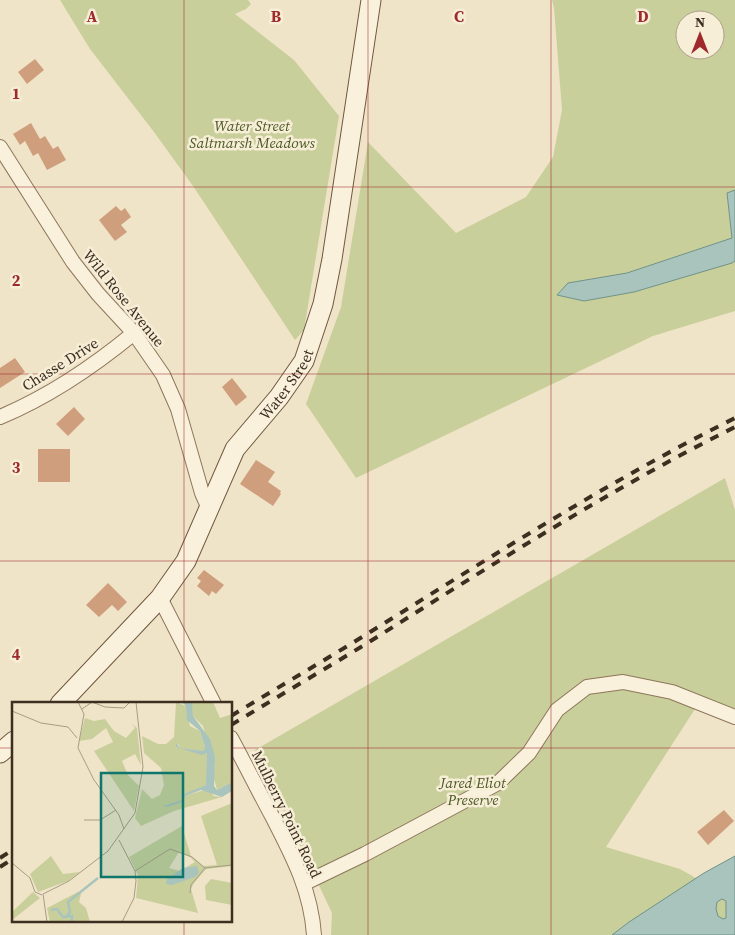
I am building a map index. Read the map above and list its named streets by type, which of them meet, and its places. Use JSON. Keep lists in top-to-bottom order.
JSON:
{
  "streets": {
    "main road": ["Water Street"],
    "street": ["Wild Rose Avenue", "Chasse Drive", "Mulberry Point Road"]
  },
  "crossings": [
    ["Wild Rose Avenue", "Chasse Drive"],
    ["Wild Rose Avenue", "Water Street"]
  ],
  "parks": ["Water Street Saltmarsh Meadows", "Jared Eliot Preserve"],
  "north": "top",
  "grid": {
    "columns": [
      "A",
      "B",
      "C",
      "D"
    ],
    "rows": [
      "1",
      "2",
      "3",
      "4"
    ]
  }
}
